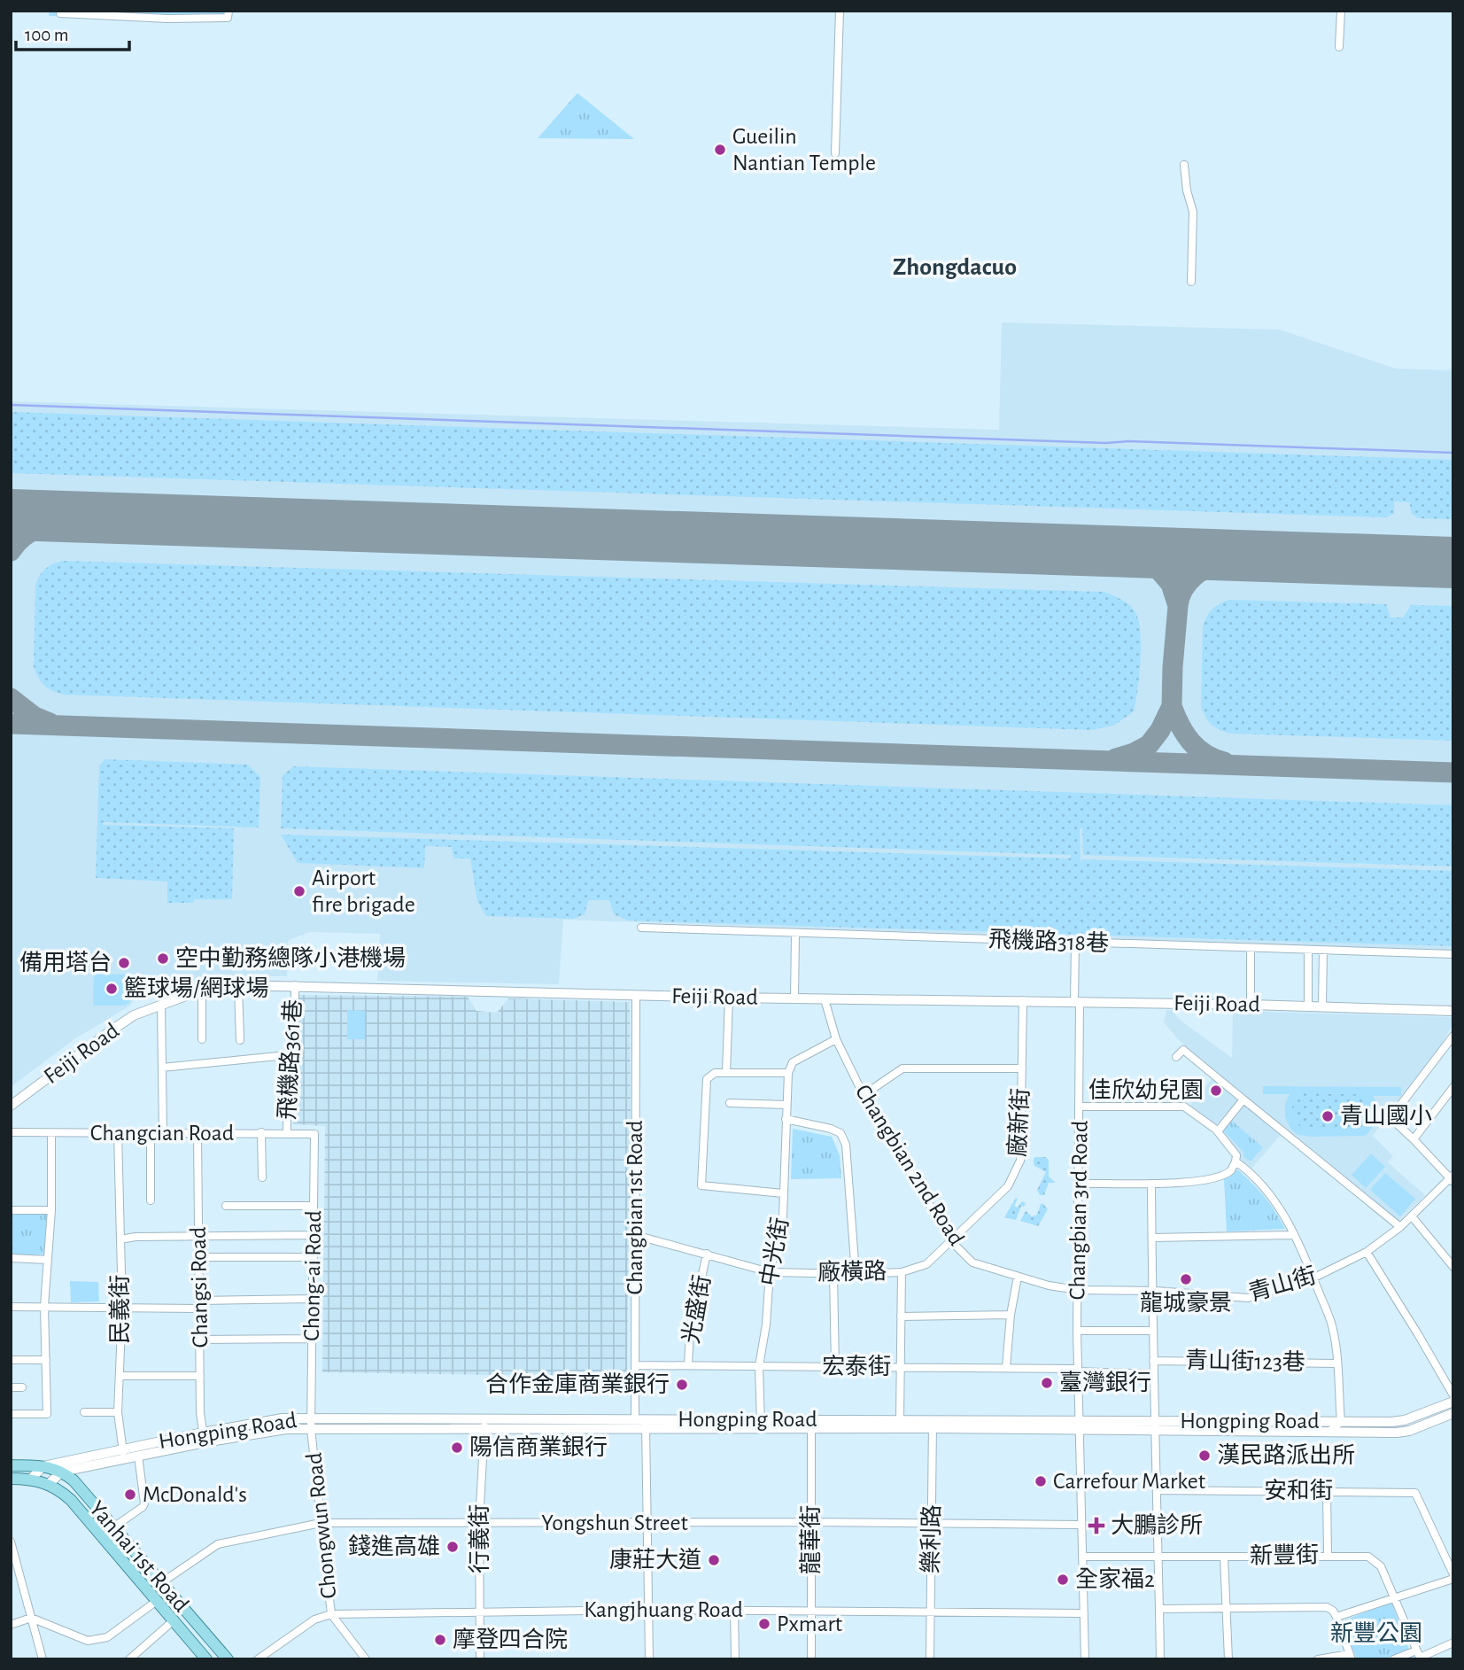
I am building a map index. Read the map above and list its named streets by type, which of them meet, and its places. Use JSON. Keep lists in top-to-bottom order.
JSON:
{
  "streets": {
    "main road": ["Yanhai 1st Road"],
    "street": [
      "飛機路318巷",
      "Feiji Road",
      "飛機路361巷",
      "廠新街",
      "Changcian Road",
      "Changbian 2nd Road",
      "Changbian 1st Road",
      "Changbian 3rd Road",
      "中光街",
      "廠橫路",
      "Chong-ai Road",
      "青山街",
      "Changsi Road",
      "民義街",
      "光盛街",
      "青山街123巷",
      "宏泰街",
      "Hongping Road",
      "安和街",
      "Yongshun Street",
      "Chongwun Road",
      "行義街",
      "樂利路",
      "龍華街",
      "新豐街",
      "Kangjhuang Road"
    ]
  },
  "crossings": [
    ["飛機路318巷", "Changbian 3rd Road"],
    ["Feiji Road", "飛機路361巷"],
    ["Feiji Road", "Changbian 2nd Road"],
    ["Feiji Road", "Changbian 1st Road"],
    ["Feiji Road", "Changbian 3rd Road"],
    ["飛機路361巷", "Changcian Road"],
    ["廠新街", "Changbian 2nd Road"],
    ["廠新街", "廠橫路"],
    ["Changcian Road", "Chong-ai Road"],
    ["Changcian Road", "Changsi Road"],
    ["Changcian Road", "民義街"],
    ["Changbian 2nd Road", "Changbian 3rd Road"],
    ["Changbian 2nd Road", "廠橫路"],
    ["Changbian 2nd Road", "青山街"],
    ["Changbian 1st Road", "廠橫路"],
    ["Changbian 1st Road", "宏泰街"],
    ["Changbian 1st Road", "Hongping Road"],
    ["Changbian 3rd Road", "青山街"],
    ["Changbian 3rd Road", "宏泰街"],
    ["Changbian 3rd Road", "Hongping Road"],
    ["Changbian 3rd Road", "Yongshun Street"],
    ["Changbian 3rd Road", "新豐街"],
    ["Changbian 3rd Road", "Kangjhuang Road"],
    ["中光街", "廠橫路"],
    ["中光街", "宏泰街"],
    ["中光街", "Hongping Road"],
    ["廠橫路", "光盛街"],
    ["Chong-ai Road", "Hongping Road"],
    ["Chong-ai Road", "Chongwun Road"],
    ["青山街", "青山街123巷"],
    ["Changsi Road", "Hongping Road"],
    ["民義街", "Hongping Road"],
    ["光盛街", "宏泰街"],
    ["青山街123巷", "宏泰街"],
    ["青山街123巷", "Hongping Road"],
    ["青山街123巷", "安和街"],
    ["Hongping Road", "Chongwun Road"],
    ["Hongping Road", "行義街"],
    ["Hongping Road", "樂利路"],
    ["Hongping Road", "龍華街"],
    ["Hongping Road", "Yanhai 1st Road"],
    ["Yongshun Street", "Chongwun Road"],
    ["Yongshun Street", "行義街"],
    ["Yongshun Street", "樂利路"],
    ["Yongshun Street", "龍華街"],
    ["Yongshun Street", "Yanhai 1st Road"],
    ["Chongwun Road", "Kangjhuang Road"],
    ["行義街", "Kangjhuang Road"],
    ["樂利路", "Kangjhuang Road"],
    ["龍華街", "Kangjhuang Road"]
  ],
  "districts": ["Zhongdacuo"],
  "parks": ["新豐公園"],
  "places": {
    "other": [
      "Gueilin Nantian Temple",
      "Airport fire brigade",
      "空中勤務總隊小港機場",
      "備用塔台",
      "籃球場/網球場",
      "佳欣幼兒園",
      "青山國小",
      "龍城豪景",
      "臺灣銀行",
      "合作金庫商業銀行",
      "陽信商業銀行",
      "漢民路派出所",
      "Carrefour Market",
      "McDonald's",
      "錢進高雄",
      "康莊大道",
      "全家福2",
      "Pxmart",
      "摩登四合院"
    ],
    "health": ["大鵬診所"]
  },
  "scale_bar": "100 m"
}
